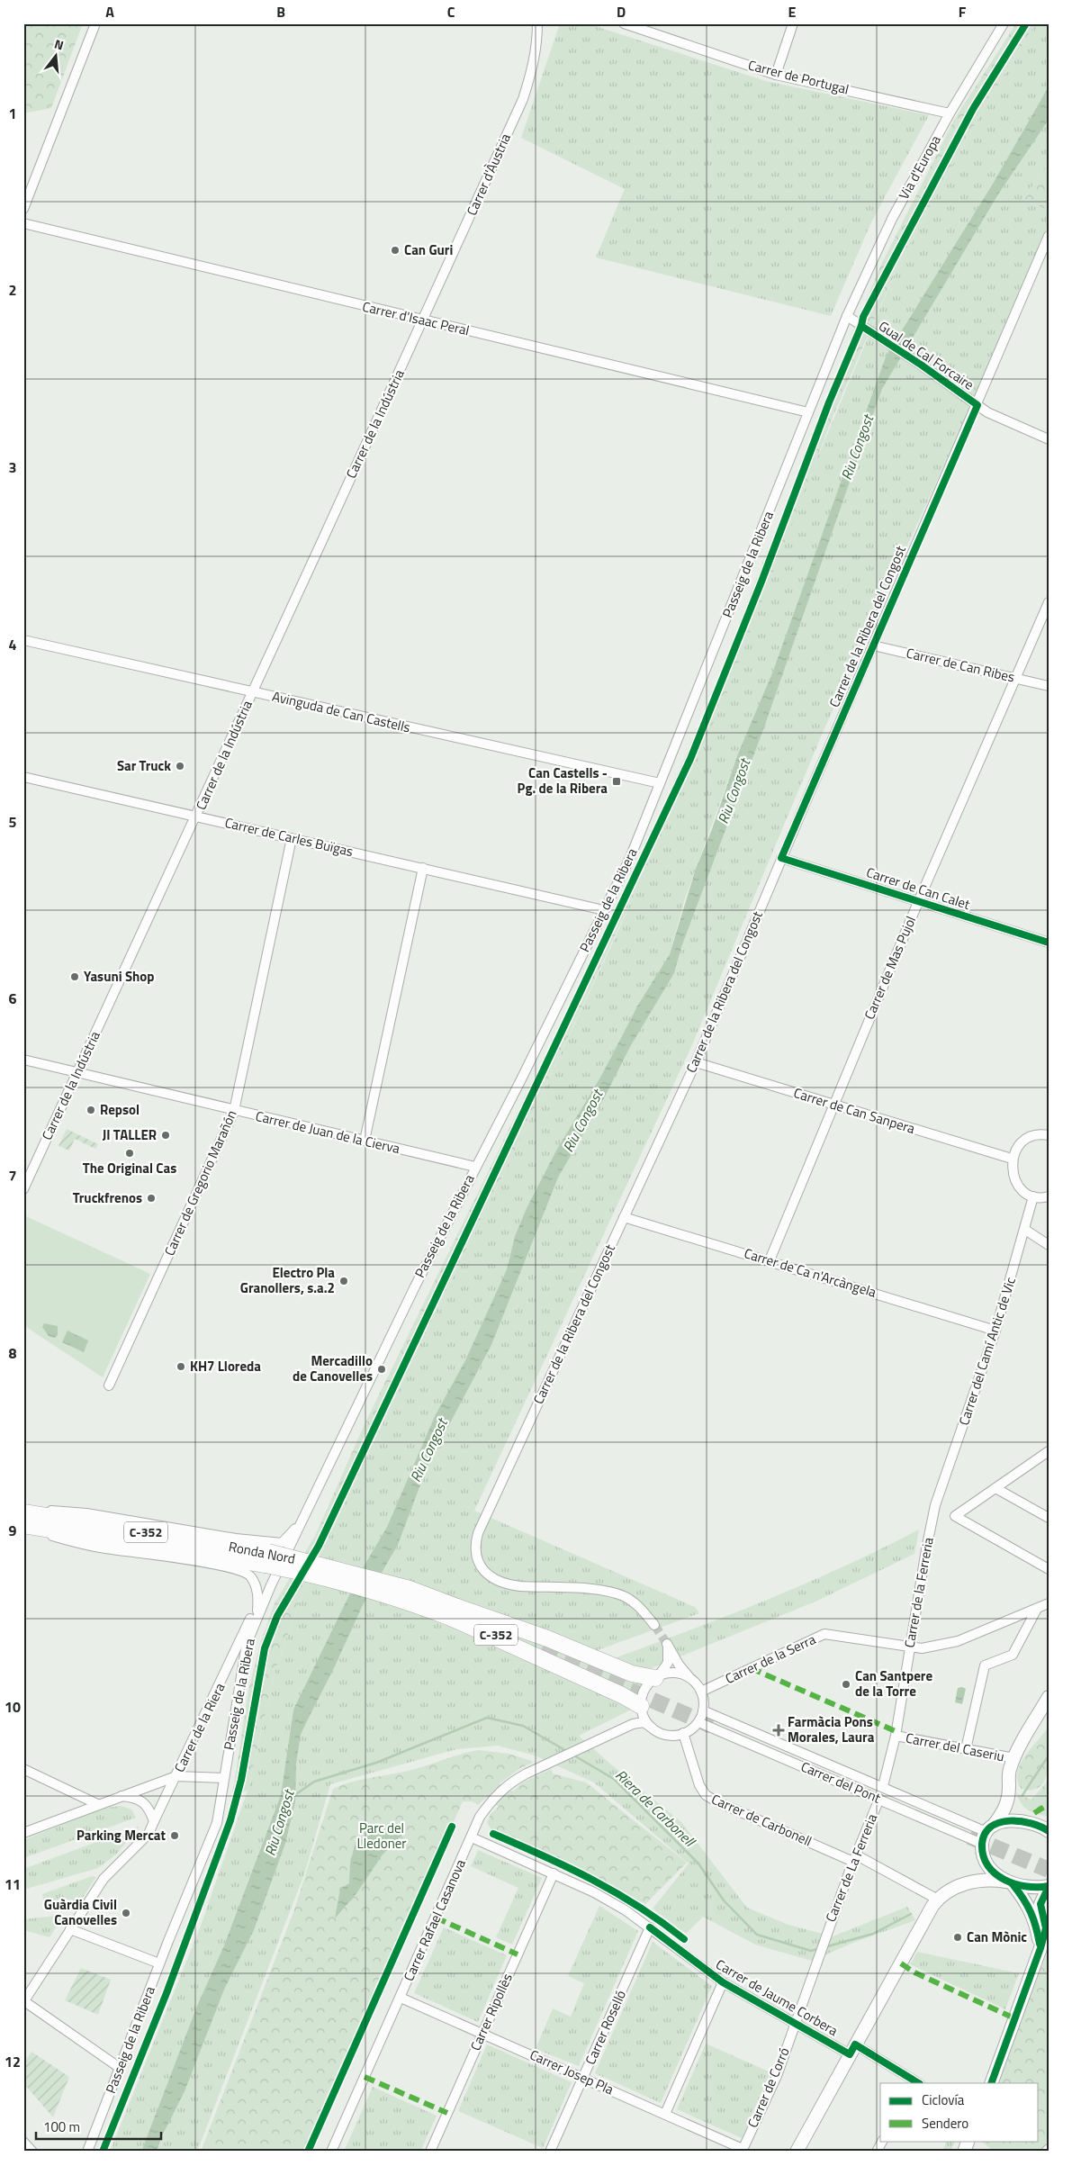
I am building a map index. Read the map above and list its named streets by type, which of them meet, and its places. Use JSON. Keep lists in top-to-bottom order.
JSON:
{
  "streets": {
    "highway": ["C-352", "Ronda Nord"],
    "street": [
      "Carrer de Portugal",
      "Via d'Europa",
      "Carrer d'Àustria",
      "Carrer d'Isaac Peral",
      "Gual de Cal Forcaire",
      "Carrer de la Indústria",
      "Passeig de la Ribera",
      "Carrer de la Ribera del Congost",
      "Carrer de Can Ribes",
      "Avinguda de Can Castells",
      "Carrer de Carles Buïgas",
      "Carrer de Can Calet",
      "Carrer de Mas Pujol",
      "Carrer de Can Sanpera",
      "Carrer de Juan de la Cierva",
      "Carrer de Gregorio Marañón",
      "Carrer de Ca n'Arcàngela",
      "Carrer del Camí Antic de Vic",
      "Carrer de la Ferreria",
      "Carrer de la Serra",
      "Carrer de la Riera",
      "Carrer del Caseriu",
      "Carrer del Pont",
      "Carrer de Carbonell",
      "Carrer de La Ferreria",
      "Carrer Rafael Casanova",
      "Carrer de Jaume Corbera",
      "Carrer Ripollès",
      "Carrer Roselló",
      "Carrer Josep Pla",
      "Carrer de Corró"
    ]
  },
  "crossings": [
    ["Carrer de Portugal", "Via d'Europa"],
    ["Via d'Europa", "Gual de Cal Forcaire"],
    ["Via d'Europa", "Passeig de la Ribera"],
    ["Carrer d'Àustria", "Carrer d'Isaac Peral"],
    ["Carrer d'Àustria", "Carrer de la Indústria"],
    ["Carrer d'Isaac Peral", "Carrer de la Indústria"],
    ["Carrer d'Isaac Peral", "Passeig de la Ribera"],
    ["Gual de Cal Forcaire", "Passeig de la Ribera"],
    ["Gual de Cal Forcaire", "Carrer de la Ribera del Congost"],
    ["Carrer de la Indústria", "Avinguda de Can Castells"],
    ["Carrer de la Indústria", "Carrer de Carles Buïgas"],
    ["Carrer de la Indústria", "Carrer de Juan de la Cierva"],
    ["Passeig de la Ribera", "Avinguda de Can Castells"],
    ["Passeig de la Ribera", "Carrer de Carles Buïgas"],
    ["Passeig de la Ribera", "Carrer de Juan de la Cierva"],
    ["Passeig de la Ribera", "Carrer de la Riera"],
    ["Carrer de la Ribera del Congost", "Carrer de Can Ribes"],
    ["Carrer de la Ribera del Congost", "Carrer de Can Calet"],
    ["Carrer de la Ribera del Congost", "Carrer de Can Sanpera"],
    ["Carrer de la Ribera del Congost", "Carrer de Ca n'Arcàngela"],
    ["Carrer de Can Ribes", "Carrer de Mas Pujol"],
    ["Carrer de Carles Buïgas", "Carrer de Gregorio Marañón"],
    ["Carrer de Can Calet", "Carrer de Mas Pujol"],
    ["Carrer de Mas Pujol", "Carrer de Can Sanpera"],
    ["Carrer de Mas Pujol", "Carrer de Ca n'Arcàngela"],
    ["Carrer de Juan de la Cierva", "Carrer de Gregorio Marañón"],
    ["Carrer de Ca n'Arcàngela", "Carrer del Camí Antic de Vic"],
    ["Carrer del Camí Antic de Vic", "Carrer de la Ferreria"],
    ["Carrer de la Ferreria", "Carrer de la Serra"],
    ["Carrer de la Ferreria", "Carrer del Caseriu"],
    ["Carrer de la Ferreria", "Carrer del Pont"],
    ["Carrer de la Serra", "Carrer del Pont"],
    ["Carrer de la Serra", "Carrer de Carbonell"],
    ["Carrer del Pont", "Carrer de Carbonell"],
    ["Carrer del Pont", "Carrer de La Ferreria"],
    ["Carrer de Carbonell", "Carrer de La Ferreria"],
    ["Carrer de La Ferreria", "Carrer de Corró"],
    ["Carrer Rafael Casanova", "Carrer de Jaume Corbera"],
    ["Carrer Rafael Casanova", "Carrer Josep Pla"],
    ["Carrer de Jaume Corbera", "Carrer Ripollès"],
    ["Carrer de Jaume Corbera", "Carrer Roselló"],
    ["Carrer de Jaume Corbera", "Carrer de Corró"],
    ["Carrer Ripollès", "Carrer Josep Pla"],
    ["Carrer Roselló", "Carrer Josep Pla"],
    ["Carrer Josep Pla", "Carrer de Corró"]
  ],
  "water": ["Riu Congost", "Riera de Carbonell"],
  "parks": ["Parc del Lledoner"],
  "places": {
    "other": [
      "Can Guri",
      "Sar Truck",
      "Yasuni Shop",
      "Repsol",
      "JI TALLER",
      "The Original Cas",
      "Truckfrenos",
      "Electro Pla Granollers, s.a.2",
      "KH7 Lloreda",
      "Mercadillo de Canovelles",
      "Can Santpere de la Torre",
      "Parking Mercat",
      "Guàrdia Civil Canovelles",
      "Can Mònic"
    ],
    "transit": ["Can Castells - Pg. de la Ribera"],
    "health": ["Farmàcia Pons Morales, Laura"]
  },
  "legend": ["Ciclovía", "Sendero"],
  "scale_bar": "100 m",
  "north": "top",
  "grid": {
    "columns": [
      "A",
      "B",
      "C",
      "D",
      "E",
      "F"
    ],
    "rows": [
      "1",
      "2",
      "3",
      "4",
      "5",
      "6",
      "7",
      "8",
      "9",
      "10",
      "11",
      "12"
    ]
  }
}
